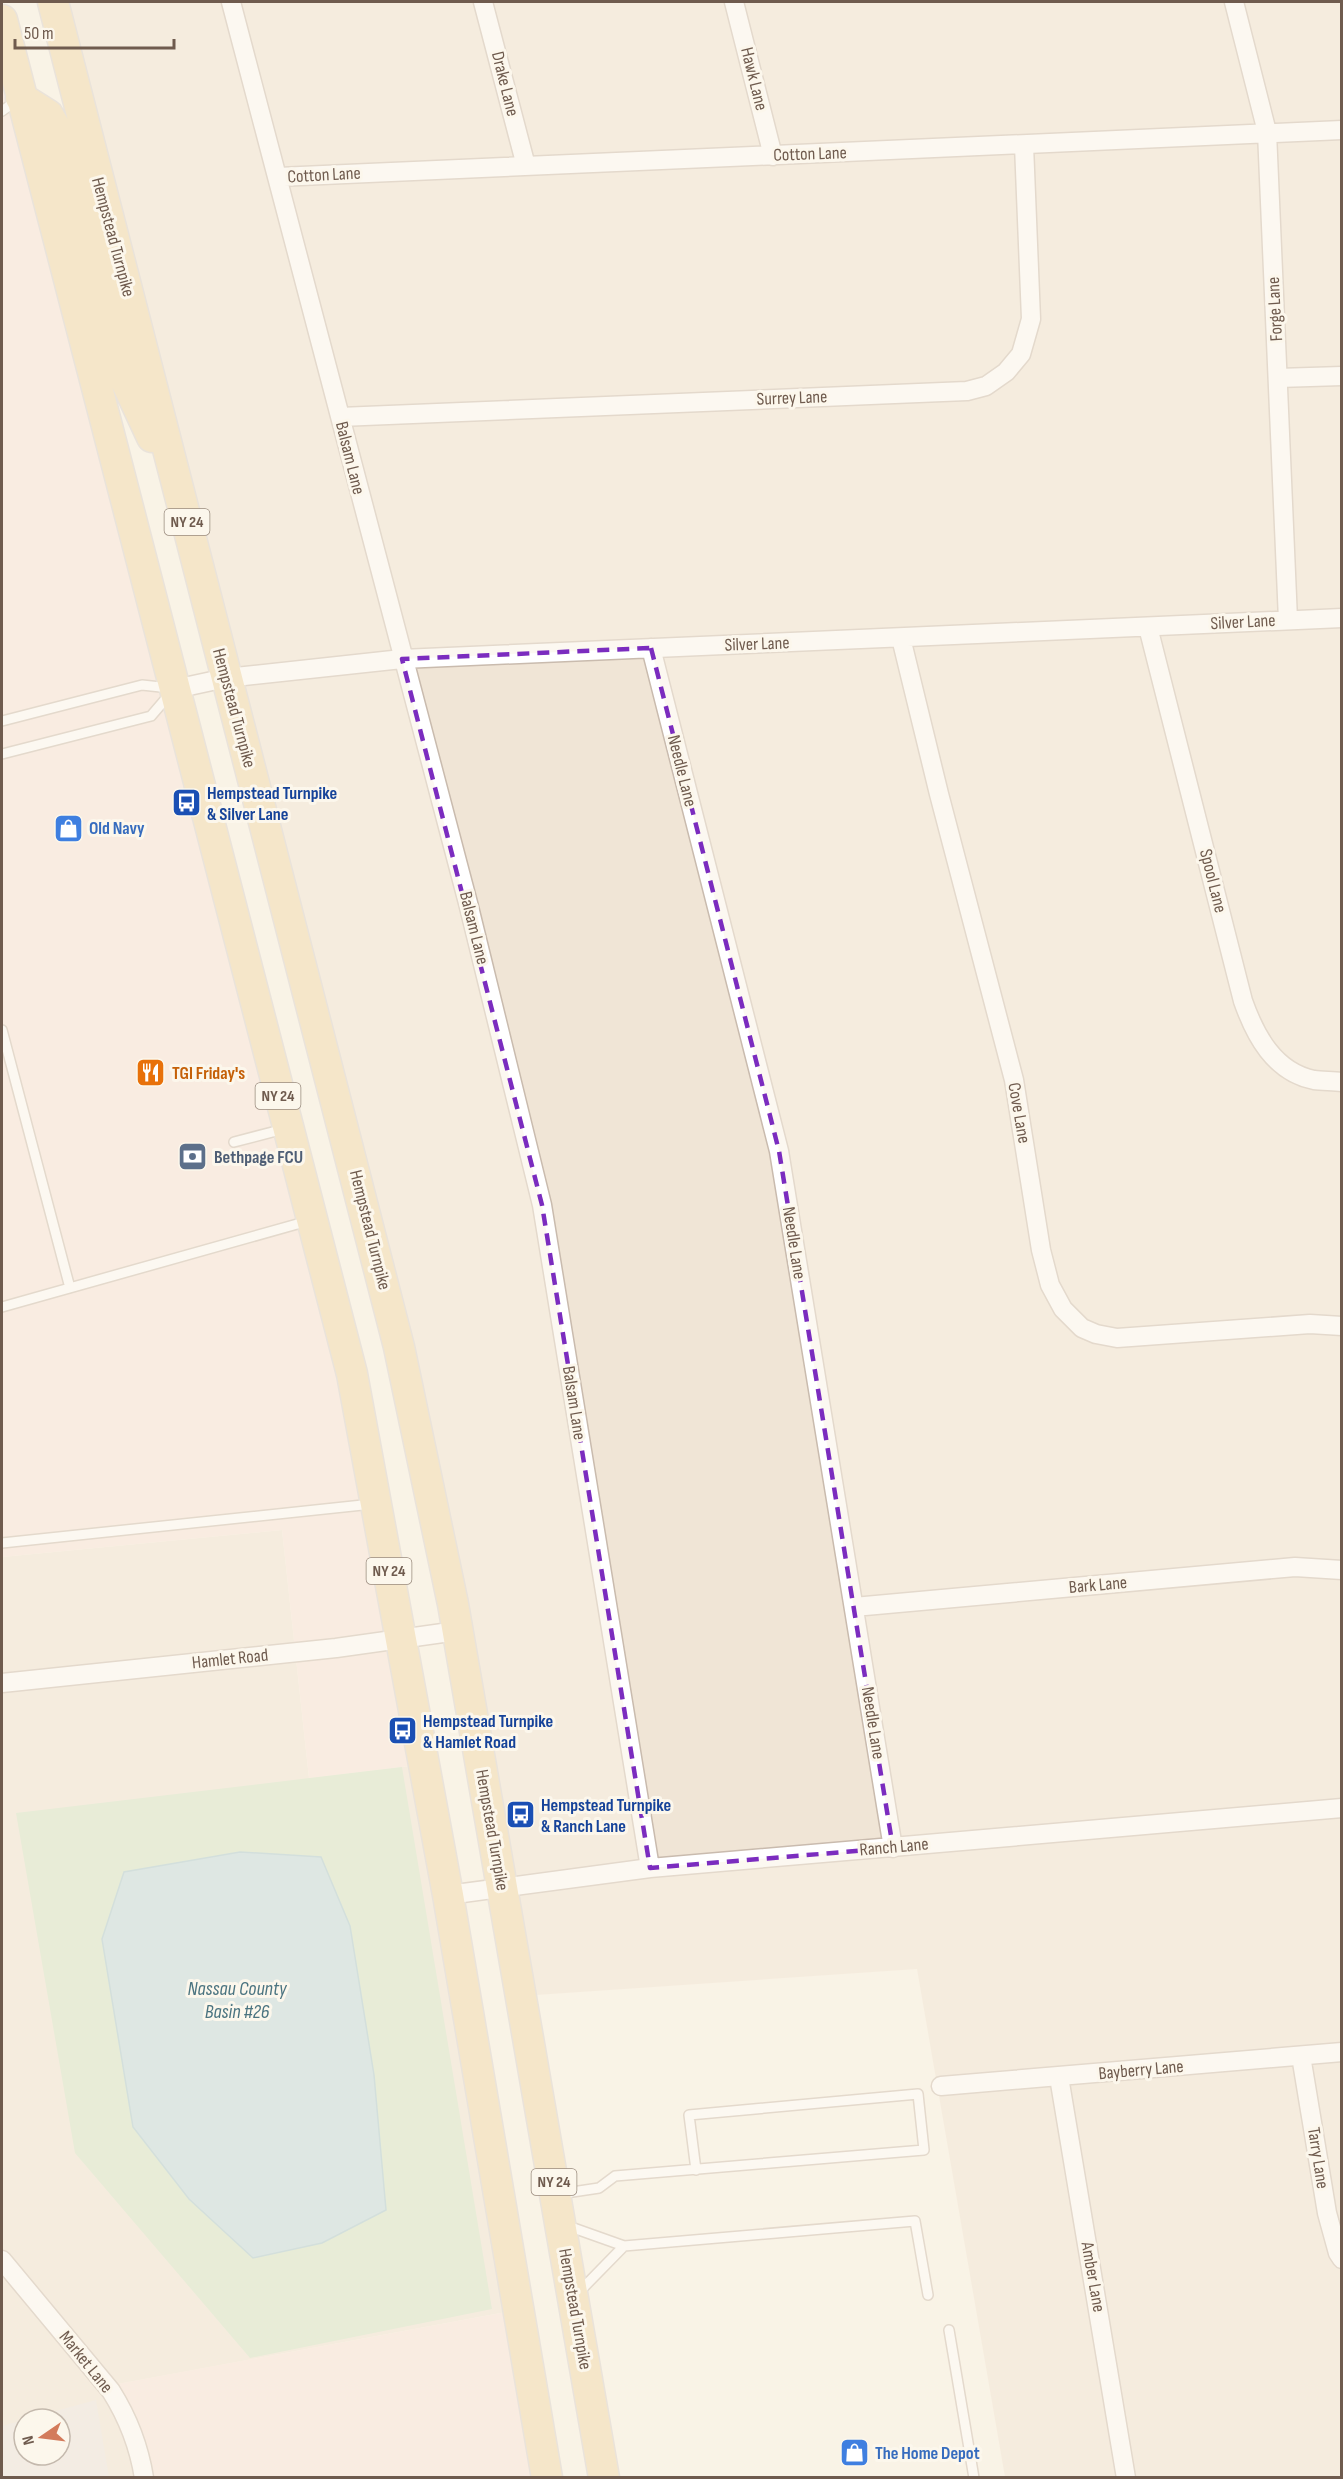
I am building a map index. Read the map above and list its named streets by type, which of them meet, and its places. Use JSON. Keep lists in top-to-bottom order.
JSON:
{
  "streets": {
    "main road": ["Hempstead Turnpike", "NY 24"],
    "street": [
      "Hawk Lane",
      "Drake Lane",
      "Cotton Lane",
      "Forge Lane",
      "Surrey Lane",
      "Balsam Lane",
      "Silver Lane",
      "Needle Lane",
      "Spool Lane",
      "Cove Lane",
      "Bark Lane",
      "Hamlet Road",
      "Ranch Lane",
      "Bayberry Lane",
      "Tarry Lane",
      "Amber Lane",
      "Market Lane"
    ]
  },
  "crossings": [
    ["Hawk Lane", "Cotton Lane"],
    ["Drake Lane", "Cotton Lane"],
    ["Cotton Lane", "Forge Lane"],
    ["Cotton Lane", "Surrey Lane"],
    ["Cotton Lane", "Balsam Lane"],
    ["Hempstead Turnpike", "Silver Lane"],
    ["Hempstead Turnpike", "Hamlet Road"],
    ["Hempstead Turnpike", "Ranch Lane"],
    ["Forge Lane", "Silver Lane"],
    ["Surrey Lane", "Balsam Lane"],
    ["Balsam Lane", "Silver Lane"],
    ["Balsam Lane", "Ranch Lane"],
    ["NY 24", "Silver Lane"],
    ["NY 24", "Hamlet Road"],
    ["NY 24", "Ranch Lane"],
    ["Silver Lane", "Needle Lane"],
    ["Silver Lane", "Spool Lane"],
    ["Silver Lane", "Cove Lane"],
    ["Needle Lane", "Bark Lane"],
    ["Needle Lane", "Ranch Lane"],
    ["Bayberry Lane", "Tarry Lane"],
    ["Bayberry Lane", "Amber Lane"]
  ],
  "water": ["Nassau County Basin #26"],
  "places": {
    "bus stop": ["Hempstead Turnpike & Silver Lane", "Hempstead Turnpike & Hamlet Road", "Hempstead Turnpike & Ranch Lane"],
    "shop": ["Old Navy", "The Home Depot"],
    "restaurant": ["TGI Friday's"],
    "bank": ["Bethpage FCU"]
  },
  "scale_bar": "50 m",
  "north": "left"
}
